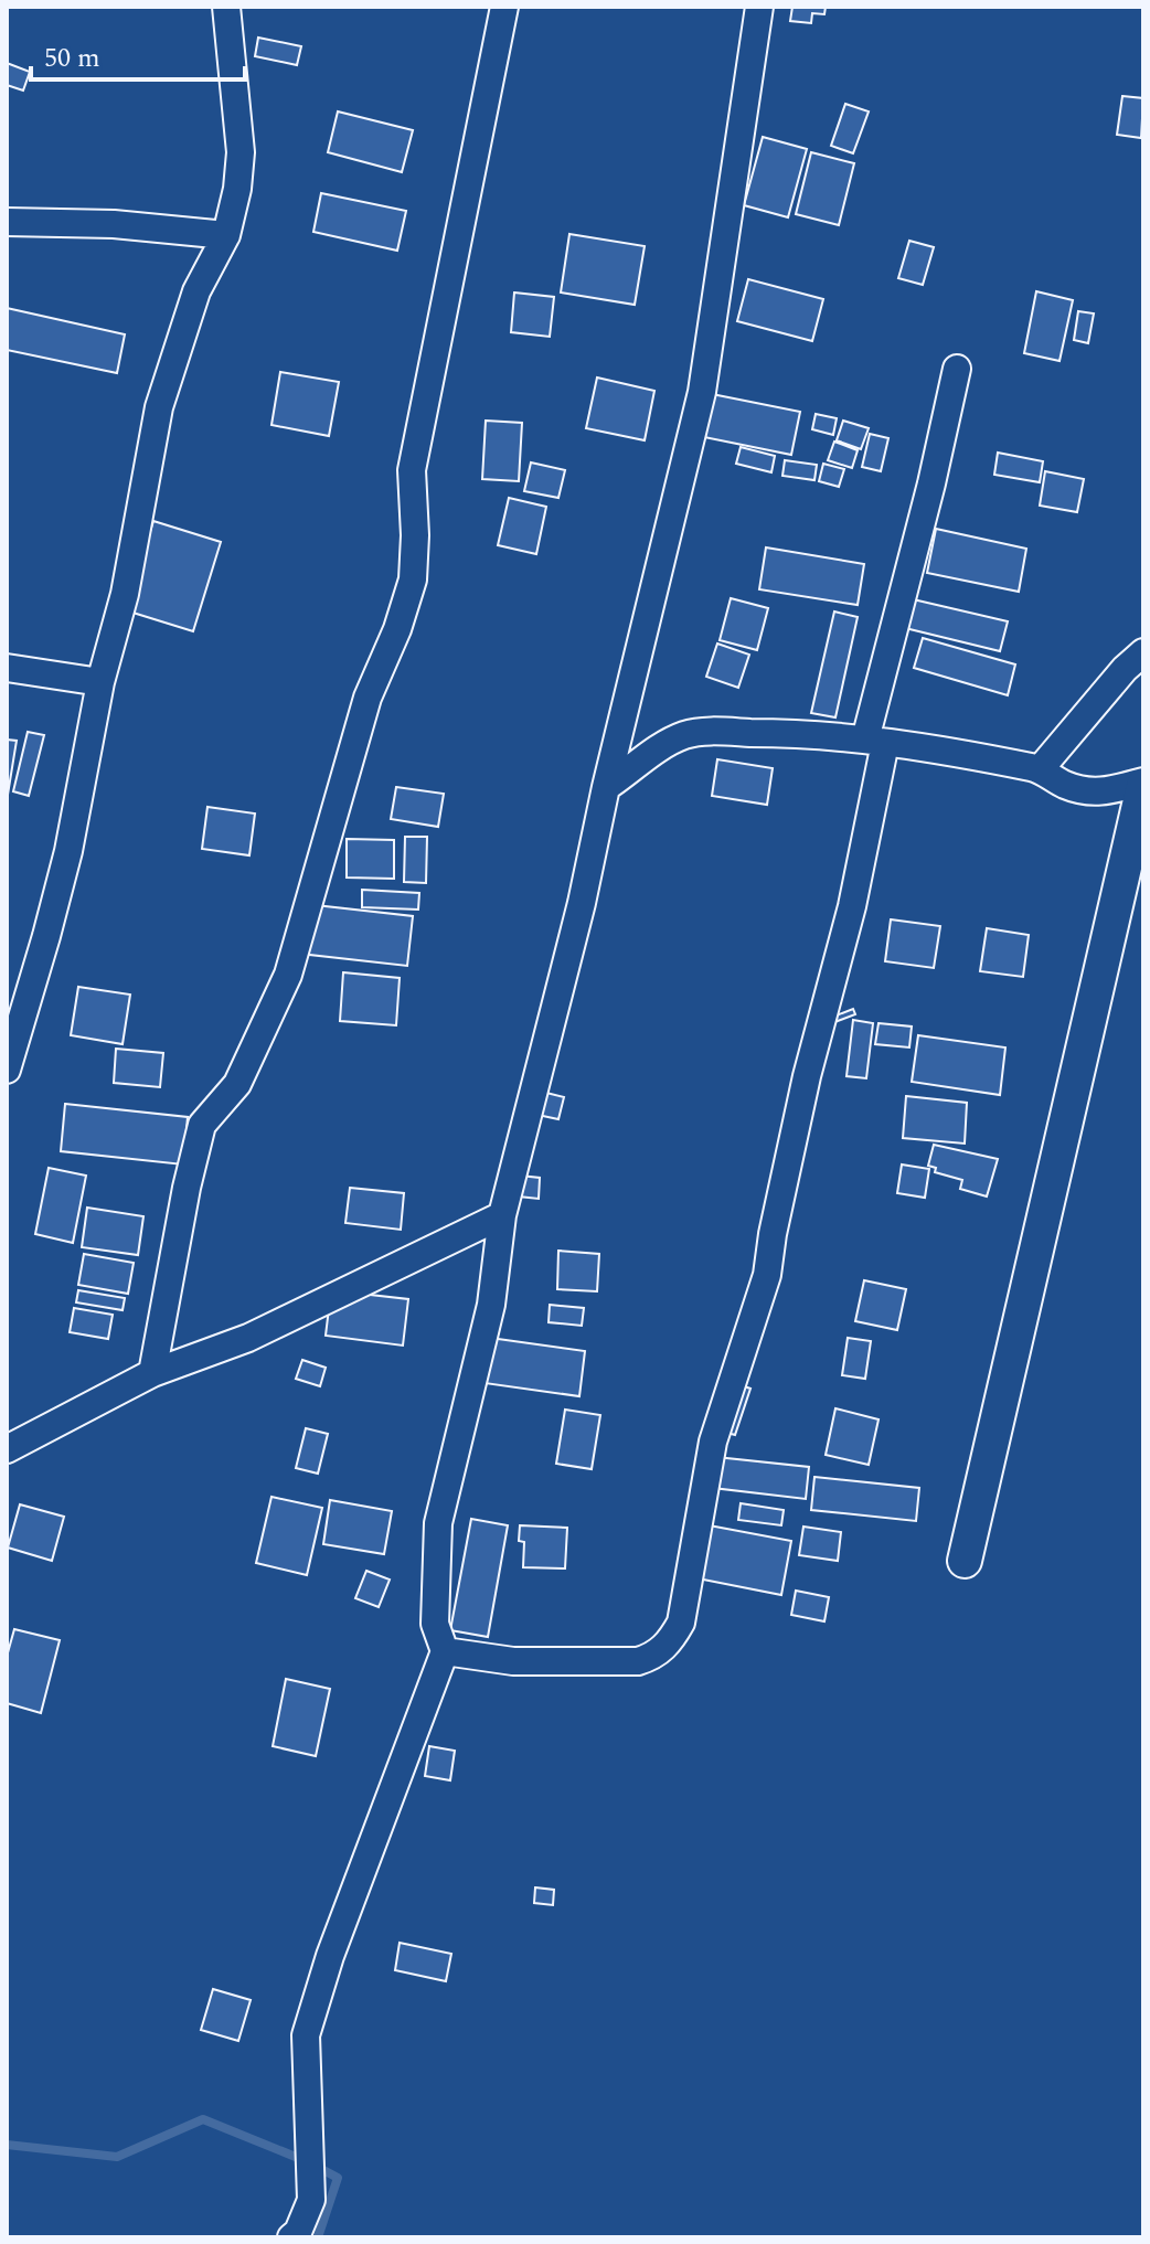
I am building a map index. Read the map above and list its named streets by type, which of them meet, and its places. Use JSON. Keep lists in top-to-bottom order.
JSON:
{
  "scale_bar": "50 m"
}
